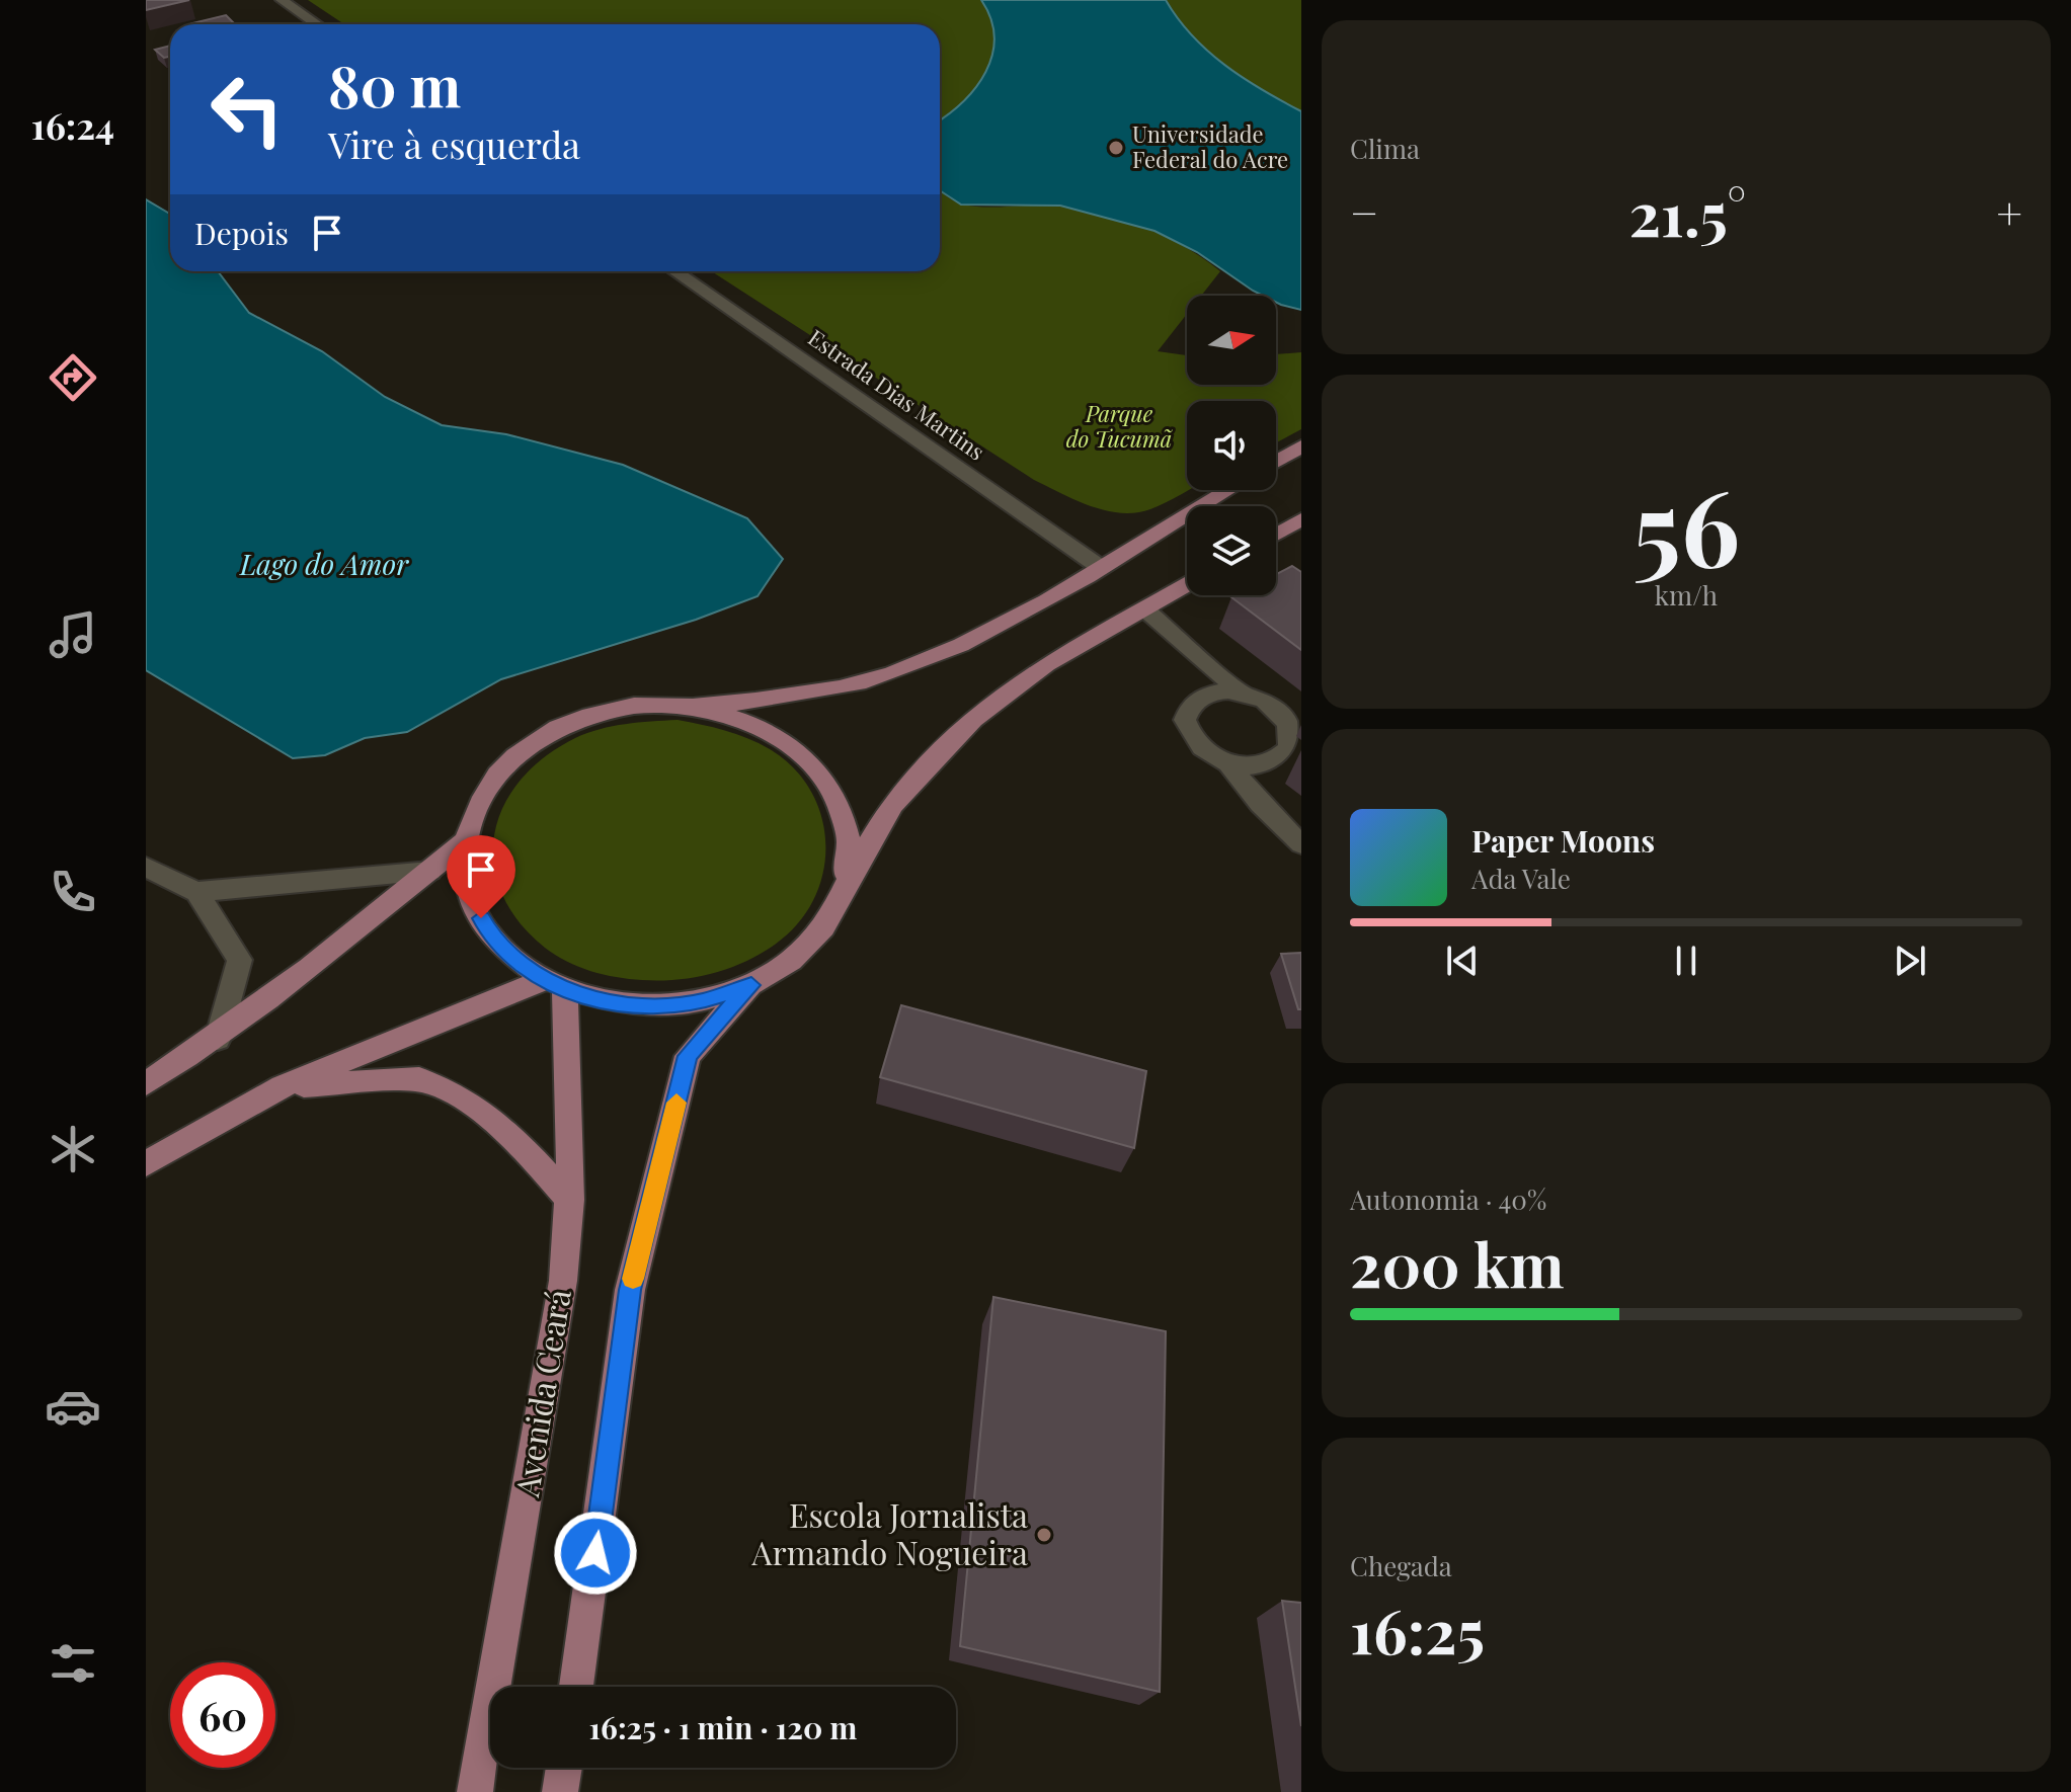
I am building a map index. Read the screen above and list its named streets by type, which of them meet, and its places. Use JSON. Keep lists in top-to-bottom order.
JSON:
{
  "streets": {
    "main road": ["Avenida Ceará"],
    "street": ["Estrada Dias Martins"]
  },
  "water": ["Lago do Amor"],
  "parks": ["Parque do Tucumã"],
  "places": ["Universidade Federal do Acre", "Escola Jornalista Armando Nogueira"],
  "north": "right",
  "page": {
    "tabs": "16:24",
    "tile": [
      "Clima",
      ["56", "km/h"],
      ["Autonomia · 40%", "200 km"],
      ["Chegada", "16:25"]
    ],
    "turn": ["80 m", "Vire à esquerda"],
    "heat": ["−", "21.5°", "+"],
    "then": "Depois",
    "song": ["Paper Moons", "Ada Vale"],
    "limit": "60",
    "trip": "16:25 · 1 min · 120 m"
  }
}
